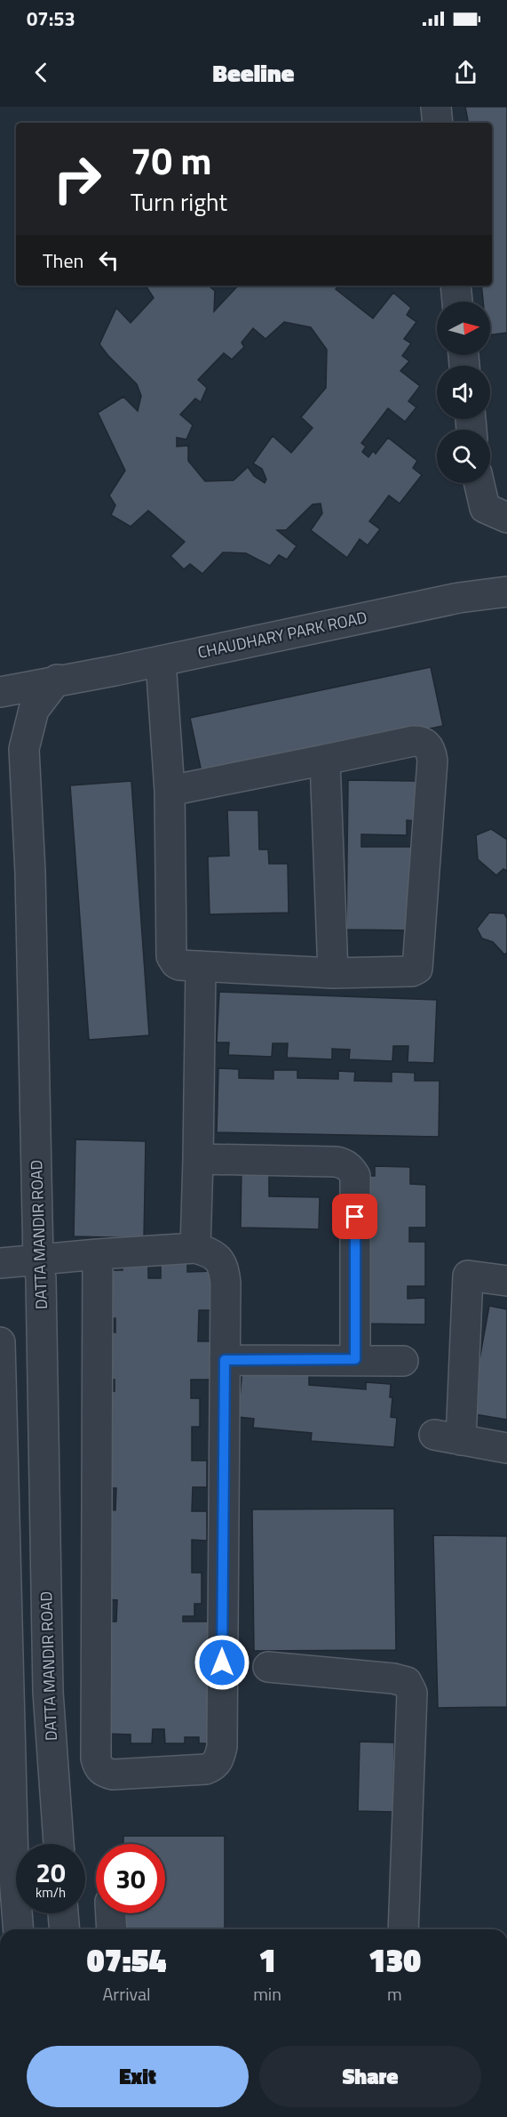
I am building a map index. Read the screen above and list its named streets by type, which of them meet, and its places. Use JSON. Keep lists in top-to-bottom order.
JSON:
{
  "streets": {
    "street": ["CHAUDHARY PARK ROAD", "DATTA MANDIR ROAD"]
  },
  "crossings": [
    ["CHAUDHARY PARK ROAD", "DATTA MANDIR ROAD"]
  ],
  "north": "right",
  "page": {
    "status": "07:53",
    "header": "Beeline",
    "turn": ["70 m", "Turn right"],
    "then": "Then",
    "speed": "20 km/h",
    "limit": "30",
    "eta": [
      "07:54",
      "Arrival",
      "1",
      "min",
      "130",
      "m"
    ],
    "buttons": ["Exit", "Share"]
  }
}
